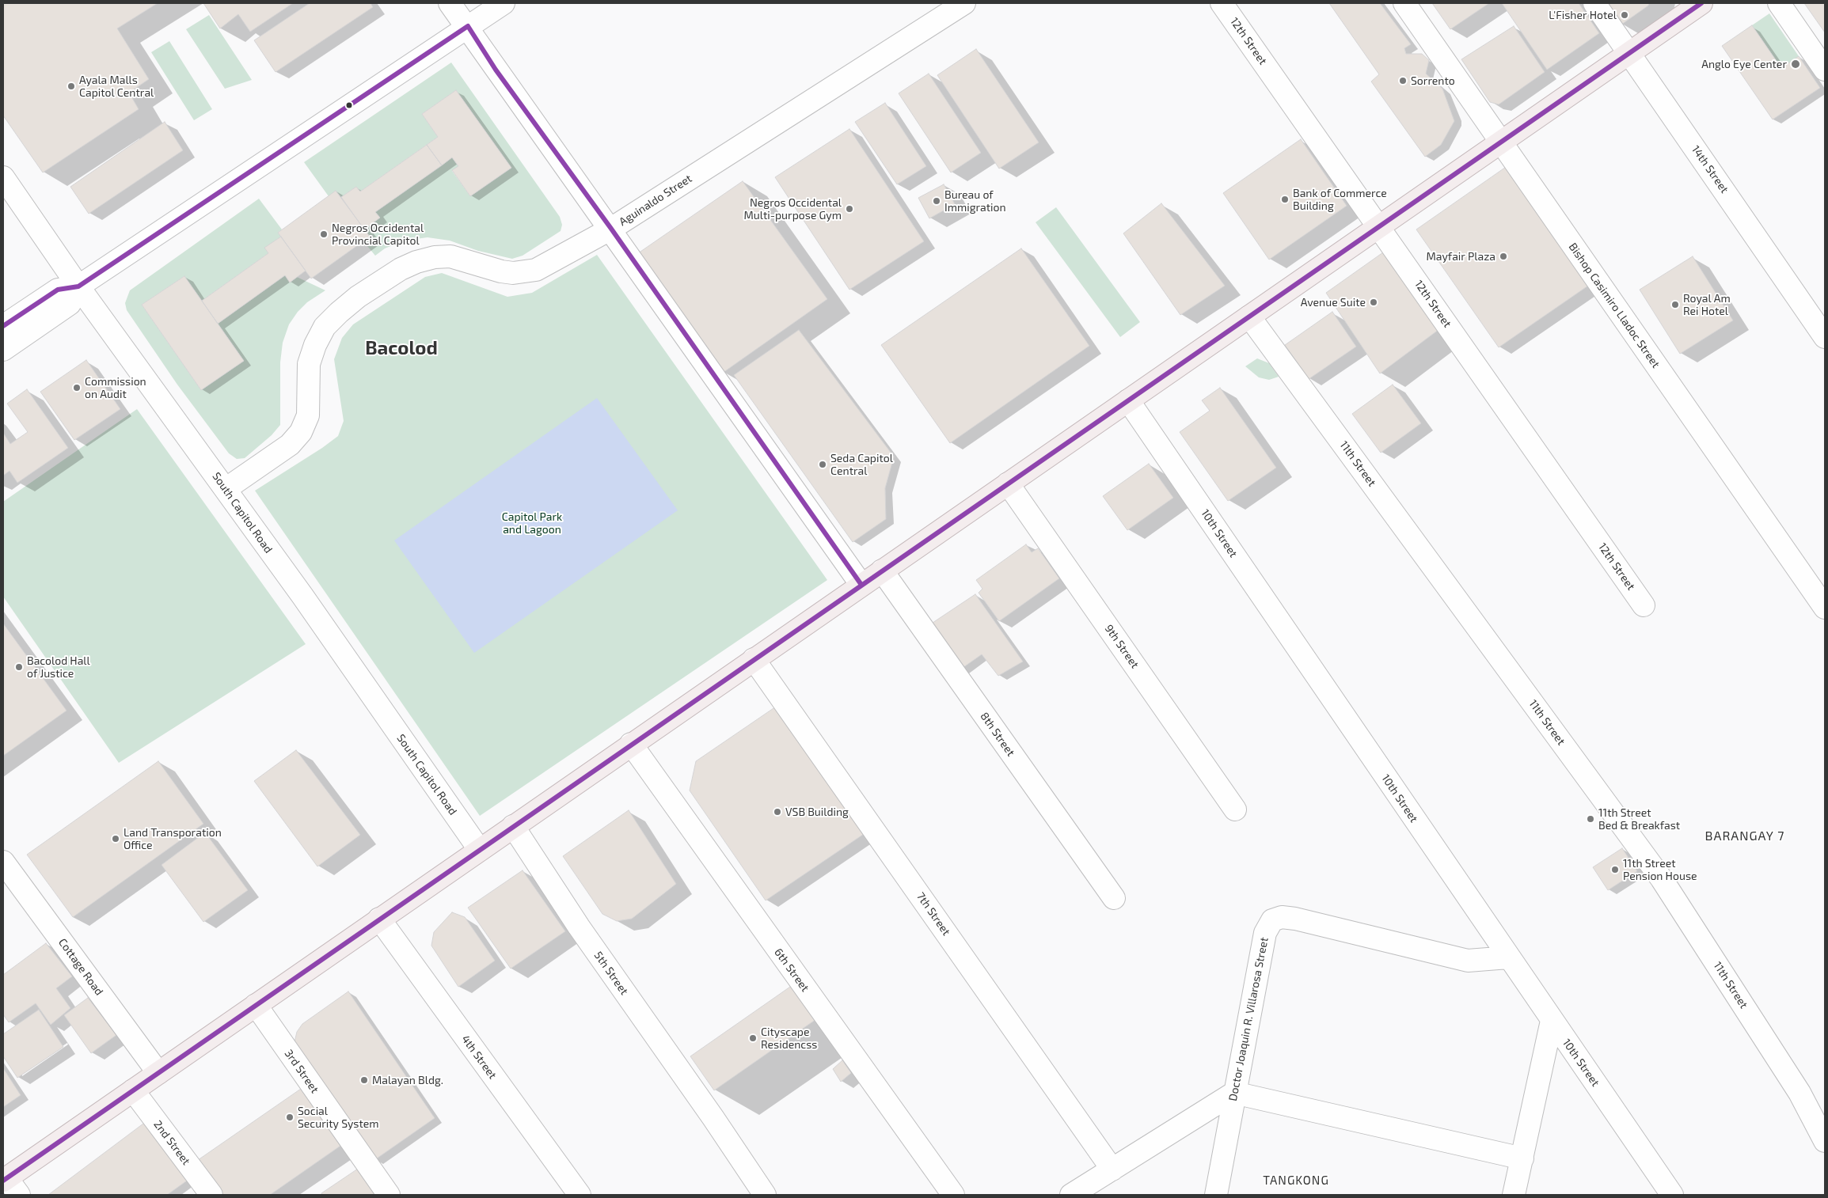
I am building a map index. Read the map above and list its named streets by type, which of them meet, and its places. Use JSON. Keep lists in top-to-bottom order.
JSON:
{
  "streets": {
    "street": [
      "12th Street",
      "14th Street",
      "Aguinaldo Street",
      "Bishop Casimiro Lladoc Street",
      "11th Street",
      "South Capitol Road",
      "10th Street",
      "9th Street",
      "8th Street",
      "7th Street",
      "Cottage Road",
      "6th Street",
      "5th Street",
      "Doctor Joaquin R. Villarosa Street",
      "4th Street",
      "3rd Street",
      "2nd Street"
    ]
  },
  "crossings": [
    ["Aguinaldo Street", "South Capitol Road"],
    ["10th Street", "Doctor Joaquin R. Villarosa Street"]
  ],
  "districts": ["Bacolod", "BARANGAY 7", "TANGKONG"],
  "parks": ["Capitol Park and Lagoon"],
  "places": [
    "L'Fisher Hotel",
    "Anglo Eye Center",
    "Sorrento",
    "Ayala Malls Capitol Central",
    "Bank of Commerce Building",
    "Bureau of Immigration",
    "Negros Occidental Multi-purpose Gym",
    "Negros Occidental Provincial Capitol",
    "Mayfair Plaza",
    "Avenue Suite",
    "Royal Am Rei Hotel",
    "Commission on Audit",
    "Seda Capitol Central",
    "Bacolod Hall of Justice",
    "VSB Building",
    "11th Street Bed & Breakfast",
    "Land Transporation Office",
    "11th Street Pension House",
    "Cityscape Residencss",
    "Malayan Bldg.",
    "Social Security System"
  ]
}
